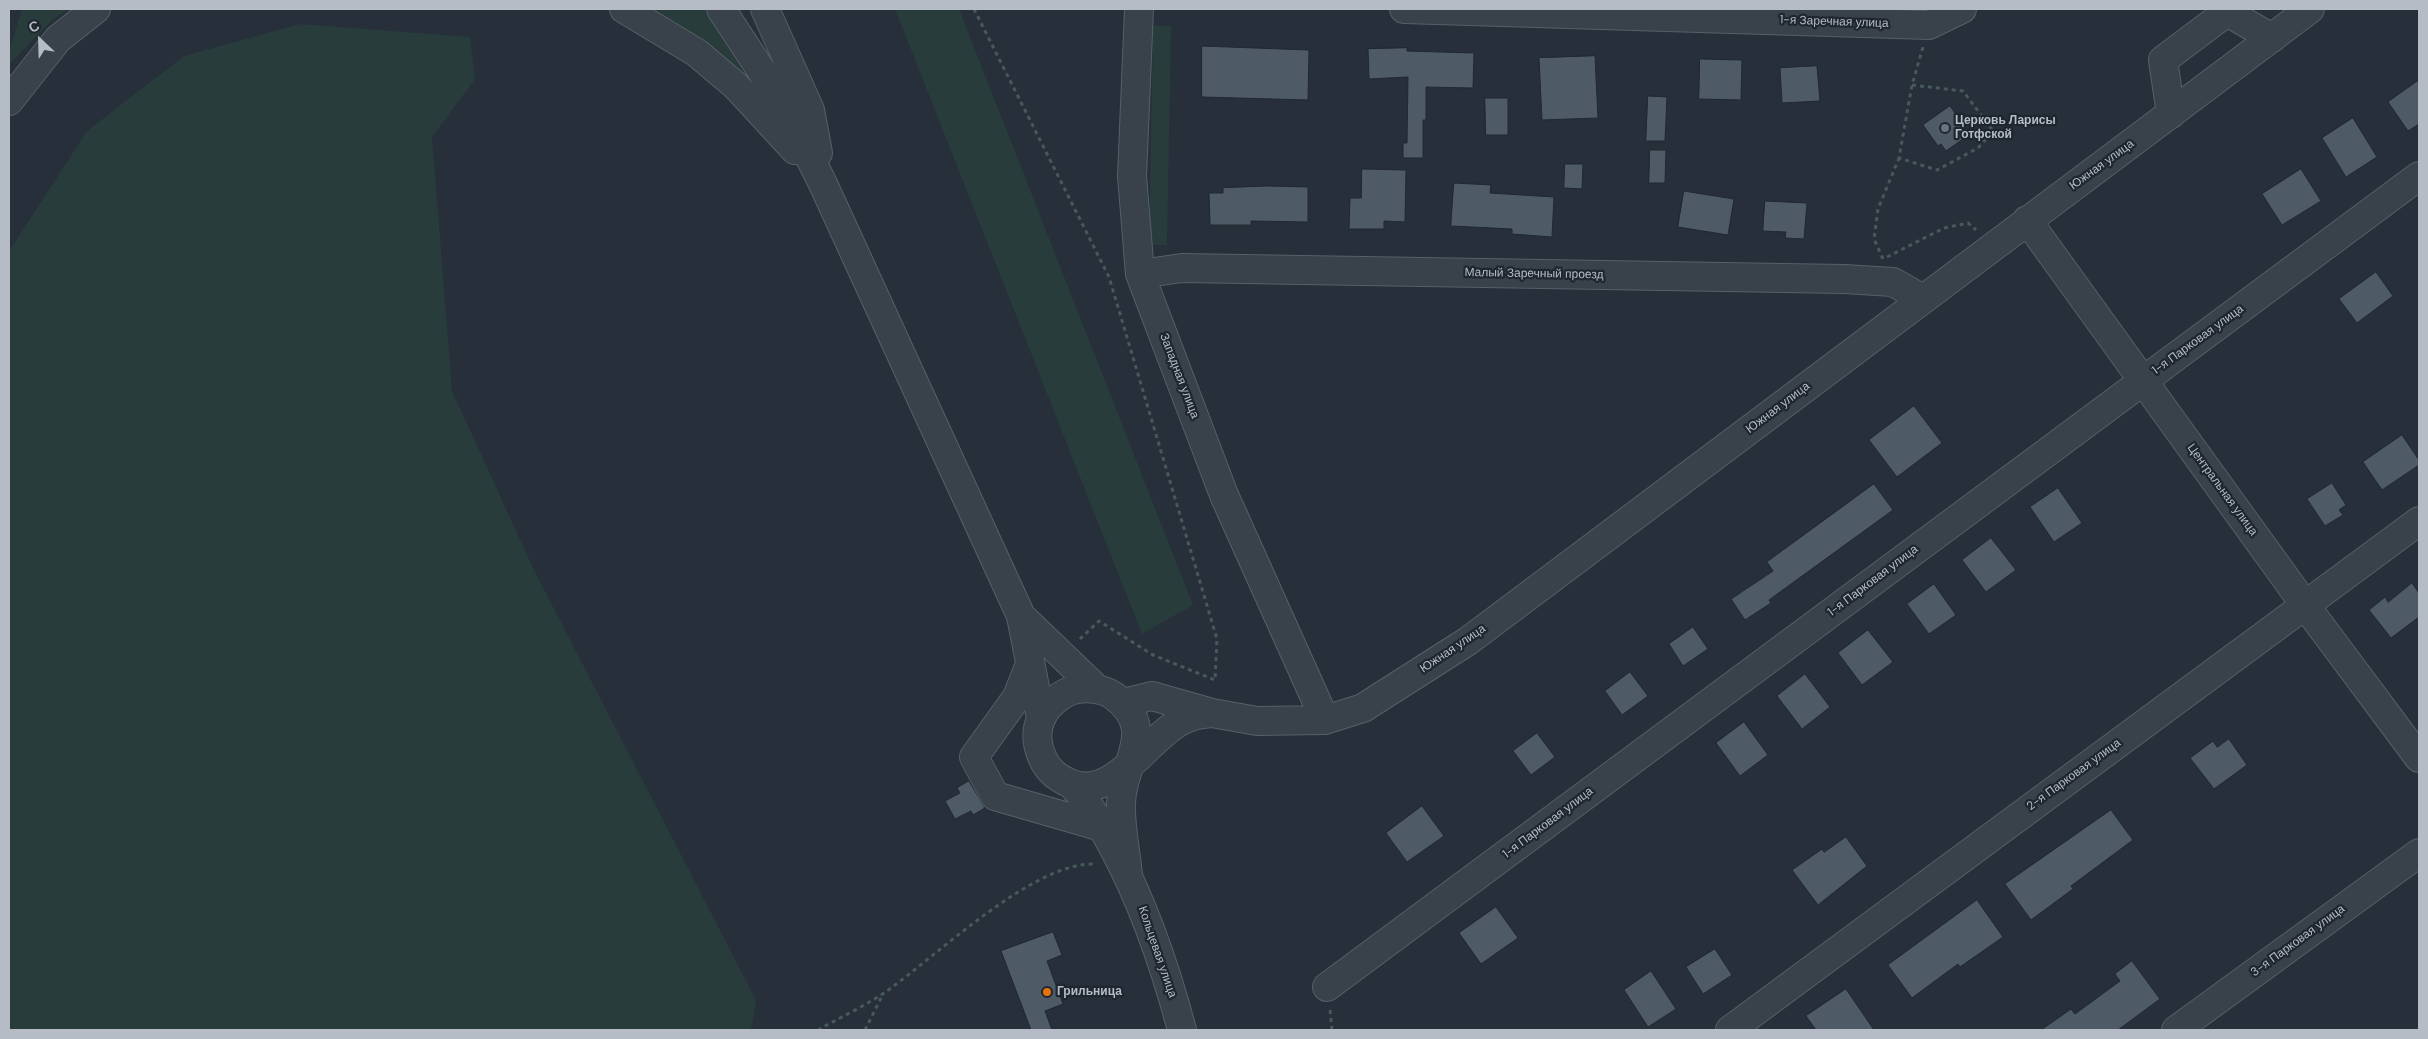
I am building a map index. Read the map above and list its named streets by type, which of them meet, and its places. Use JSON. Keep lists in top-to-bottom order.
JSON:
{
  "streets": {
    "street": [
      "1-я Заречная улица",
      "Южная улица",
      "Малый Заречный проезд",
      "1-я Парковая улица",
      "Западная улица",
      "Центральная улица",
      "2-я Парковая улица",
      "3-я Парковая улица",
      "Кольцевая улица"
    ]
  },
  "crossings": [
    ["Южная улица", "Малый Заречный проезд"],
    ["Южная улица", "Западная улица"],
    ["Южная улица", "Центральная улица"],
    ["Малый Заречный проезд", "Западная улица"],
    ["1-я Парковая улица", "Центральная улица"],
    ["Центральная улица", "2-я Парковая улица"]
  ],
  "places": ["Церковь Ларисы Готфской", "Грильница"],
  "north": "top left"
}
